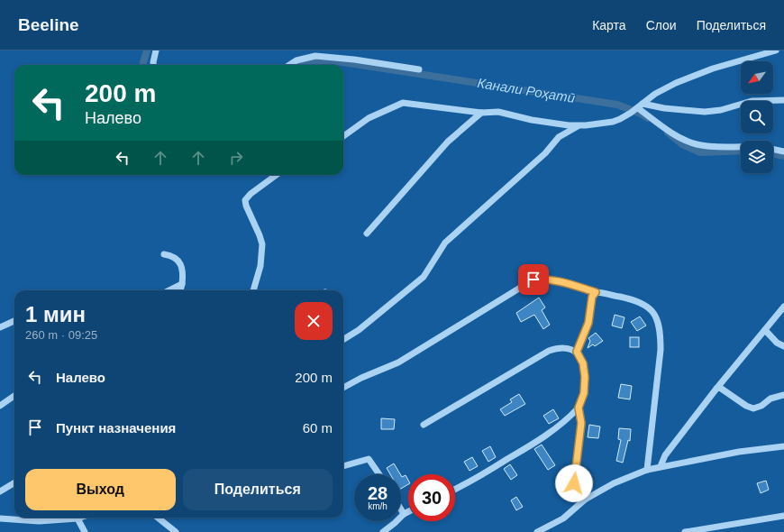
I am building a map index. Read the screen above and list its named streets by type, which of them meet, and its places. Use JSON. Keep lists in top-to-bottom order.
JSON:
{
  "water": ["Канали Роҳатӣ"],
  "north": "bottom left",
  "page": {
    "header": "Beeline",
    "nav": ["Карта", "Слои", "Поделиться"],
    "turn": ["200 m", "Налево"],
    "heading": ["1 мин", "260 m · 09:25"],
    "list": [
      {
        "name": "Налево",
        "value": "200 m"
      },
      {
        "name": "Пункт назначения",
        "value": "60 m"
      }
    ],
    "buttons": ["Выход", "Поделиться"],
    "speed": "28 km/h",
    "limit": "30"
  }
}
